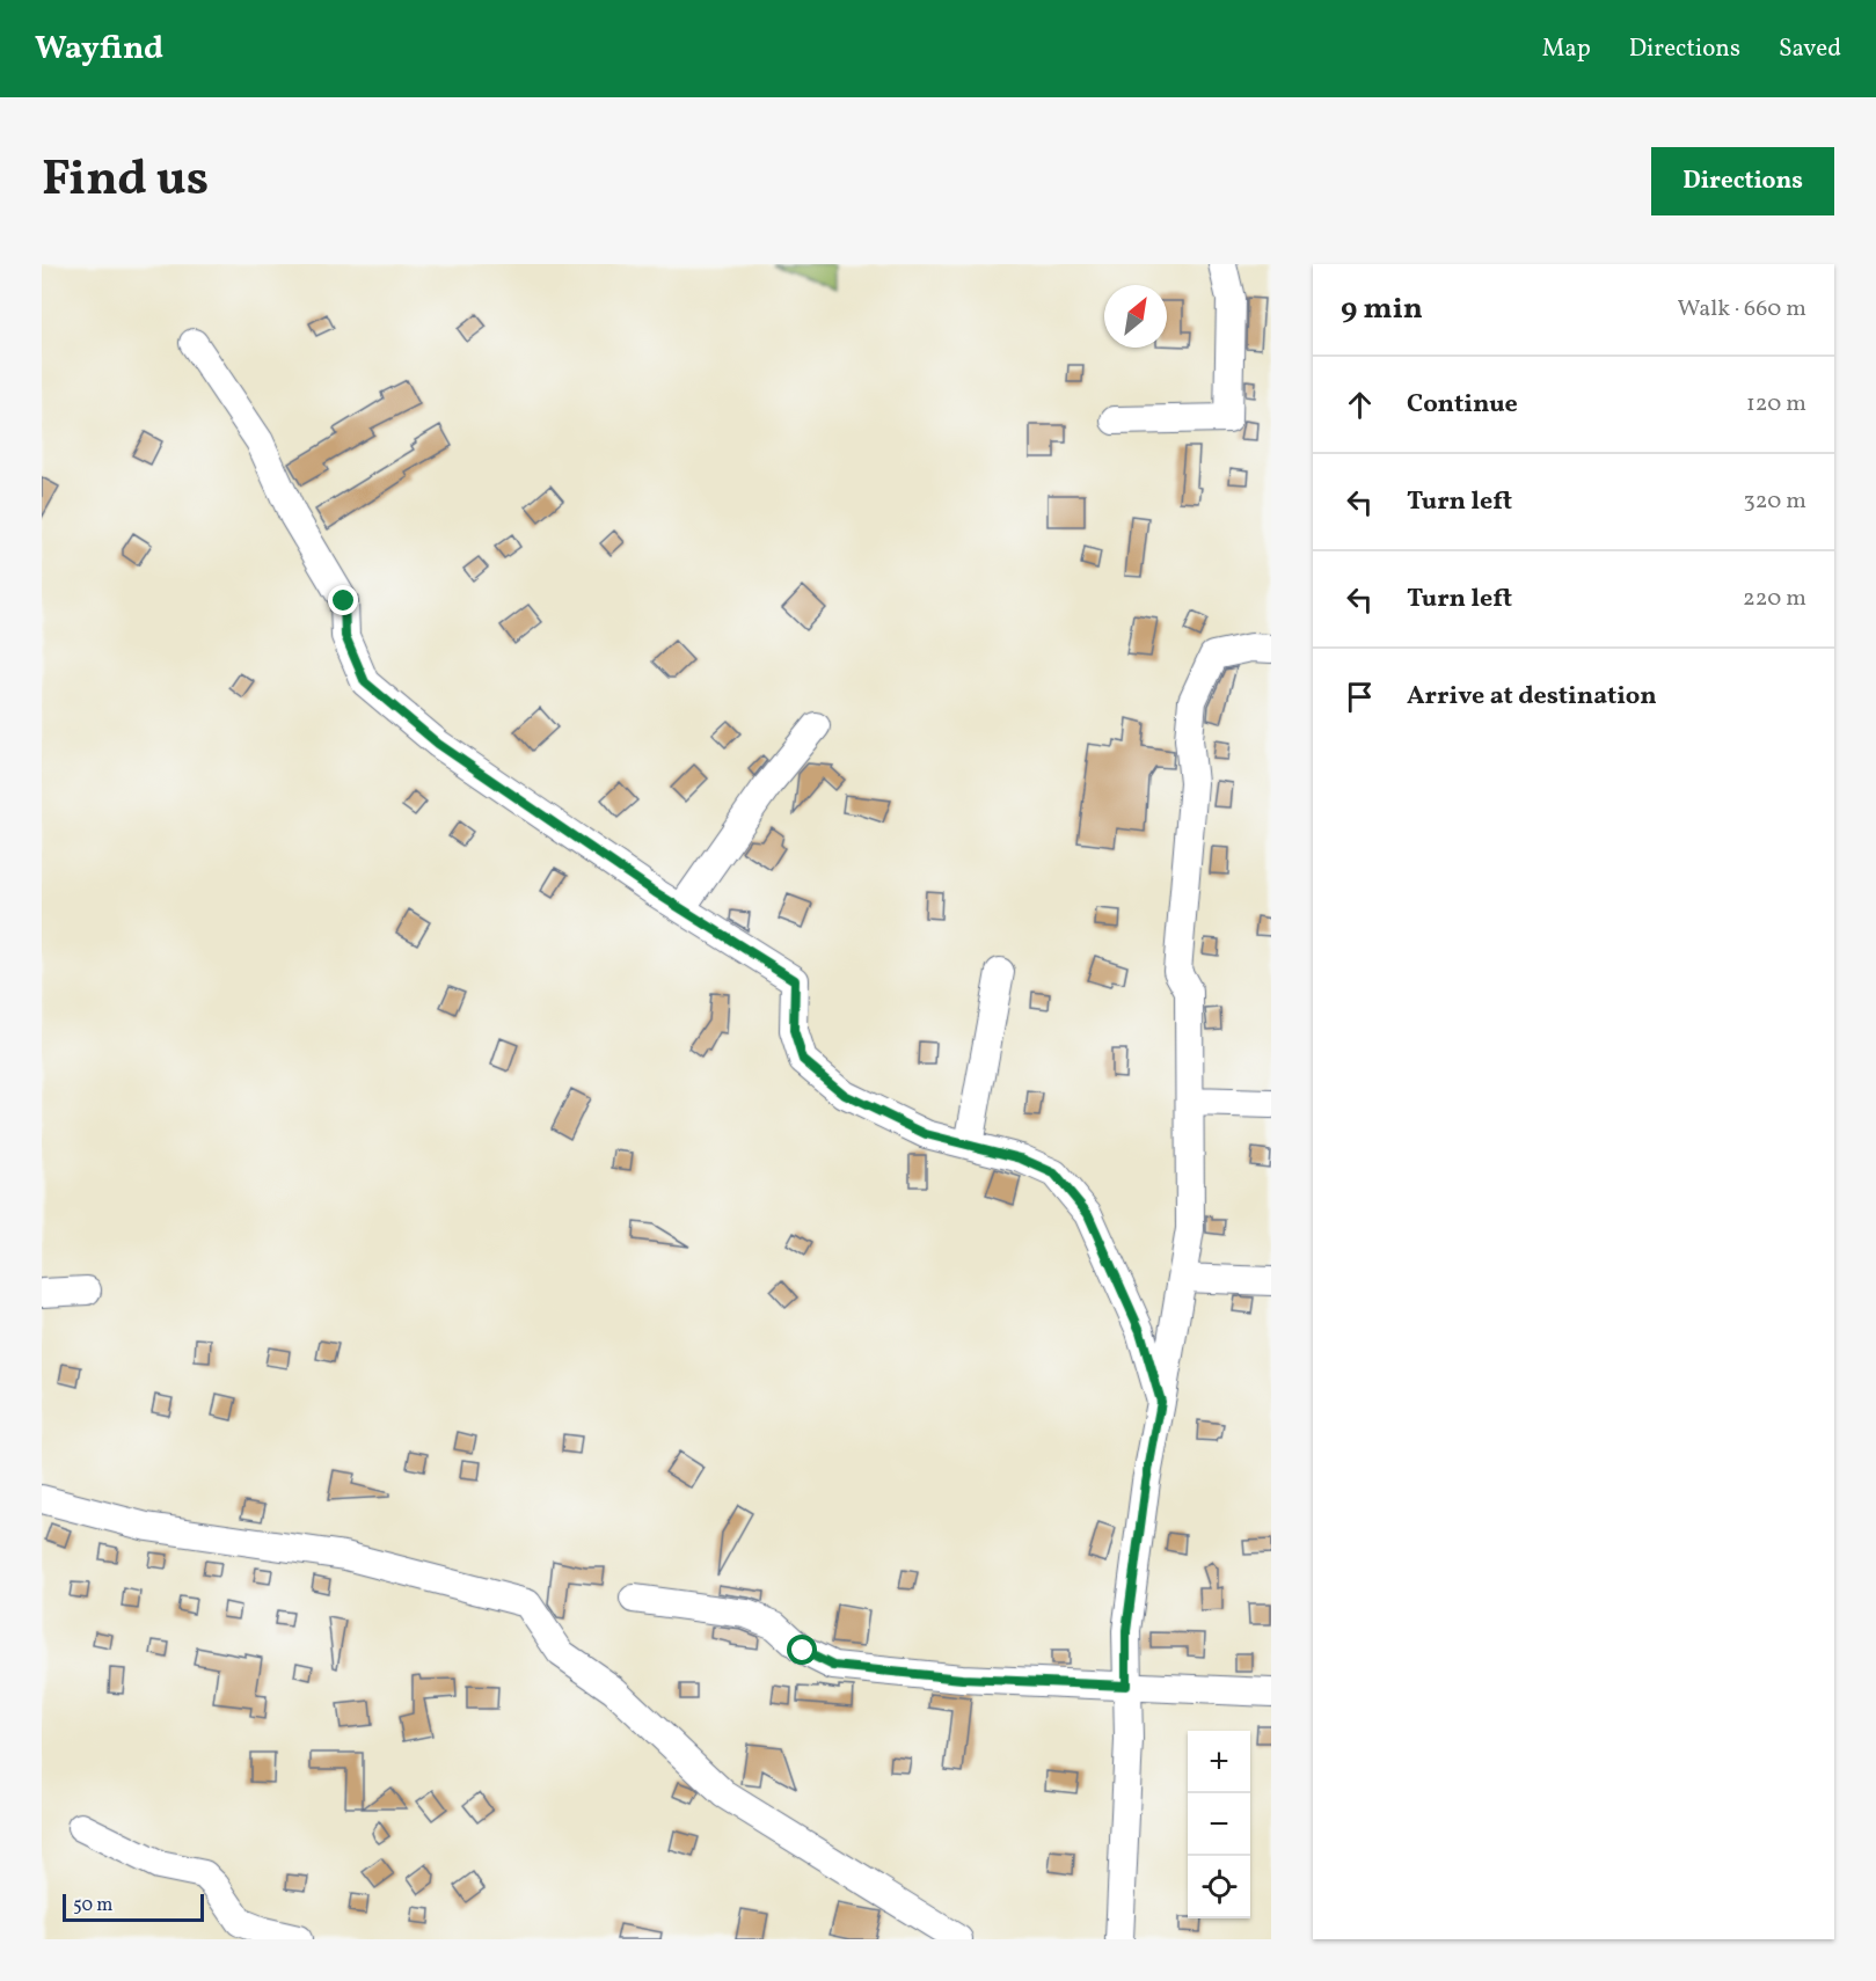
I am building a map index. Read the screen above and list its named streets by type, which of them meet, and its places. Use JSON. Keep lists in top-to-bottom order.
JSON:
{
  "scale_bar": "50 m",
  "north": "top right",
  "page": {
    "header": "Wayfind",
    "nav": ["Map", "Directions", "Saved"],
    "title": "Find us",
    "buttons": "Directions",
    "heading": ["9 min", "Walk · 660 m"],
    "list": [
      ["Continue", "120 m"],
      ["Turn left", "320 m"],
      ["Turn left", "220 m"],
      "Arrive at destination"
    ],
    "map_buttons": ["+", "−"],
    "scale": "50 m"
  }
}
